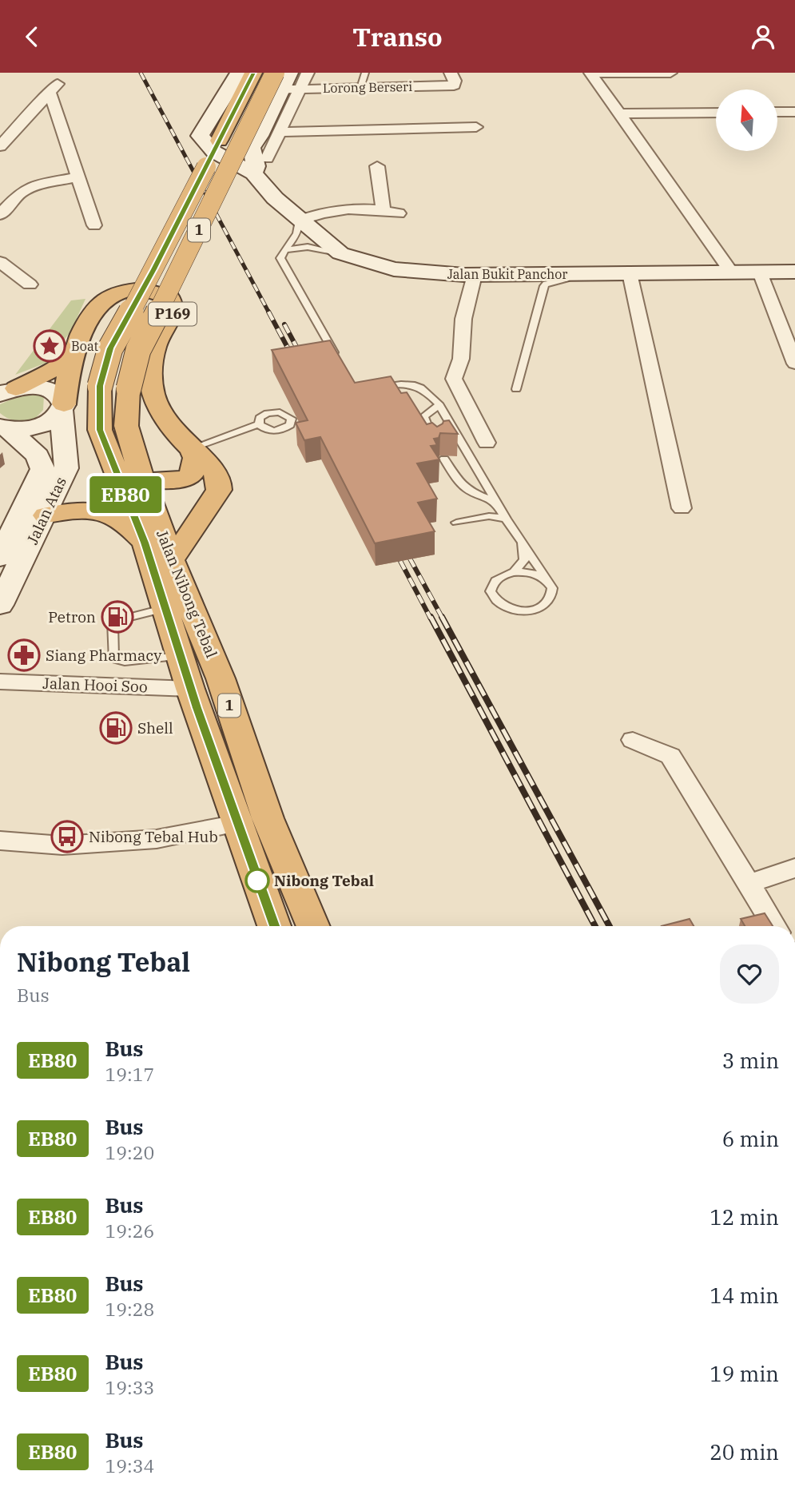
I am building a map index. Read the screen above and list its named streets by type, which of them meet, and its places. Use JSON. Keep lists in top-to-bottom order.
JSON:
{
  "streets": {
    "highway": [
      "1",
      "P169",
      "Jalan Atas",
      "Jalan Nibong Tebal"
    ],
    "main road": ["Jalan Bukit Panchor"],
    "street": ["Lorong Berseri", "Jalan Hooi Soo"]
  },
  "crossings": [
    ["Lorong Berseri", "Jalan Nibong Tebal"],
    ["P169", "Jalan Atas"],
    ["P169", "Jalan Nibong Tebal"],
    ["Jalan Nibong Tebal", "Jalan Hooi Soo"]
  ],
  "places": {
    "place": ["Boat"],
    "fuel station": ["Petron", "Shell"],
    "pharmacy": ["Siang Pharmacy"],
    "bus stop": ["Nibong Tebal Hub"],
    "other": ["Nibong Tebal"]
  },
  "lines": ["bus line EB80"],
  "north": "top",
  "page": {
    "header": "Transo",
    "on_map": "EB80",
    "heading": ["Nibong Tebal", "Bus"],
    "list": [
      {
        "mark": "EB80",
        "name": "Bus",
        "note": "19:17",
        "value": "3 min"
      },
      {
        "mark": "EB80",
        "name": "Bus",
        "note": "19:20",
        "value": "6 min"
      },
      {
        "mark": "EB80",
        "name": "Bus",
        "note": "19:26",
        "value": "12 min"
      },
      {
        "mark": "EB80",
        "name": "Bus",
        "note": "19:28",
        "value": "14 min"
      },
      {
        "mark": "EB80",
        "name": "Bus",
        "note": "19:33",
        "value": "19 min"
      },
      {
        "mark": "EB80",
        "name": "Bus",
        "note": "19:34",
        "value": "20 min"
      }
    ]
  }
}
